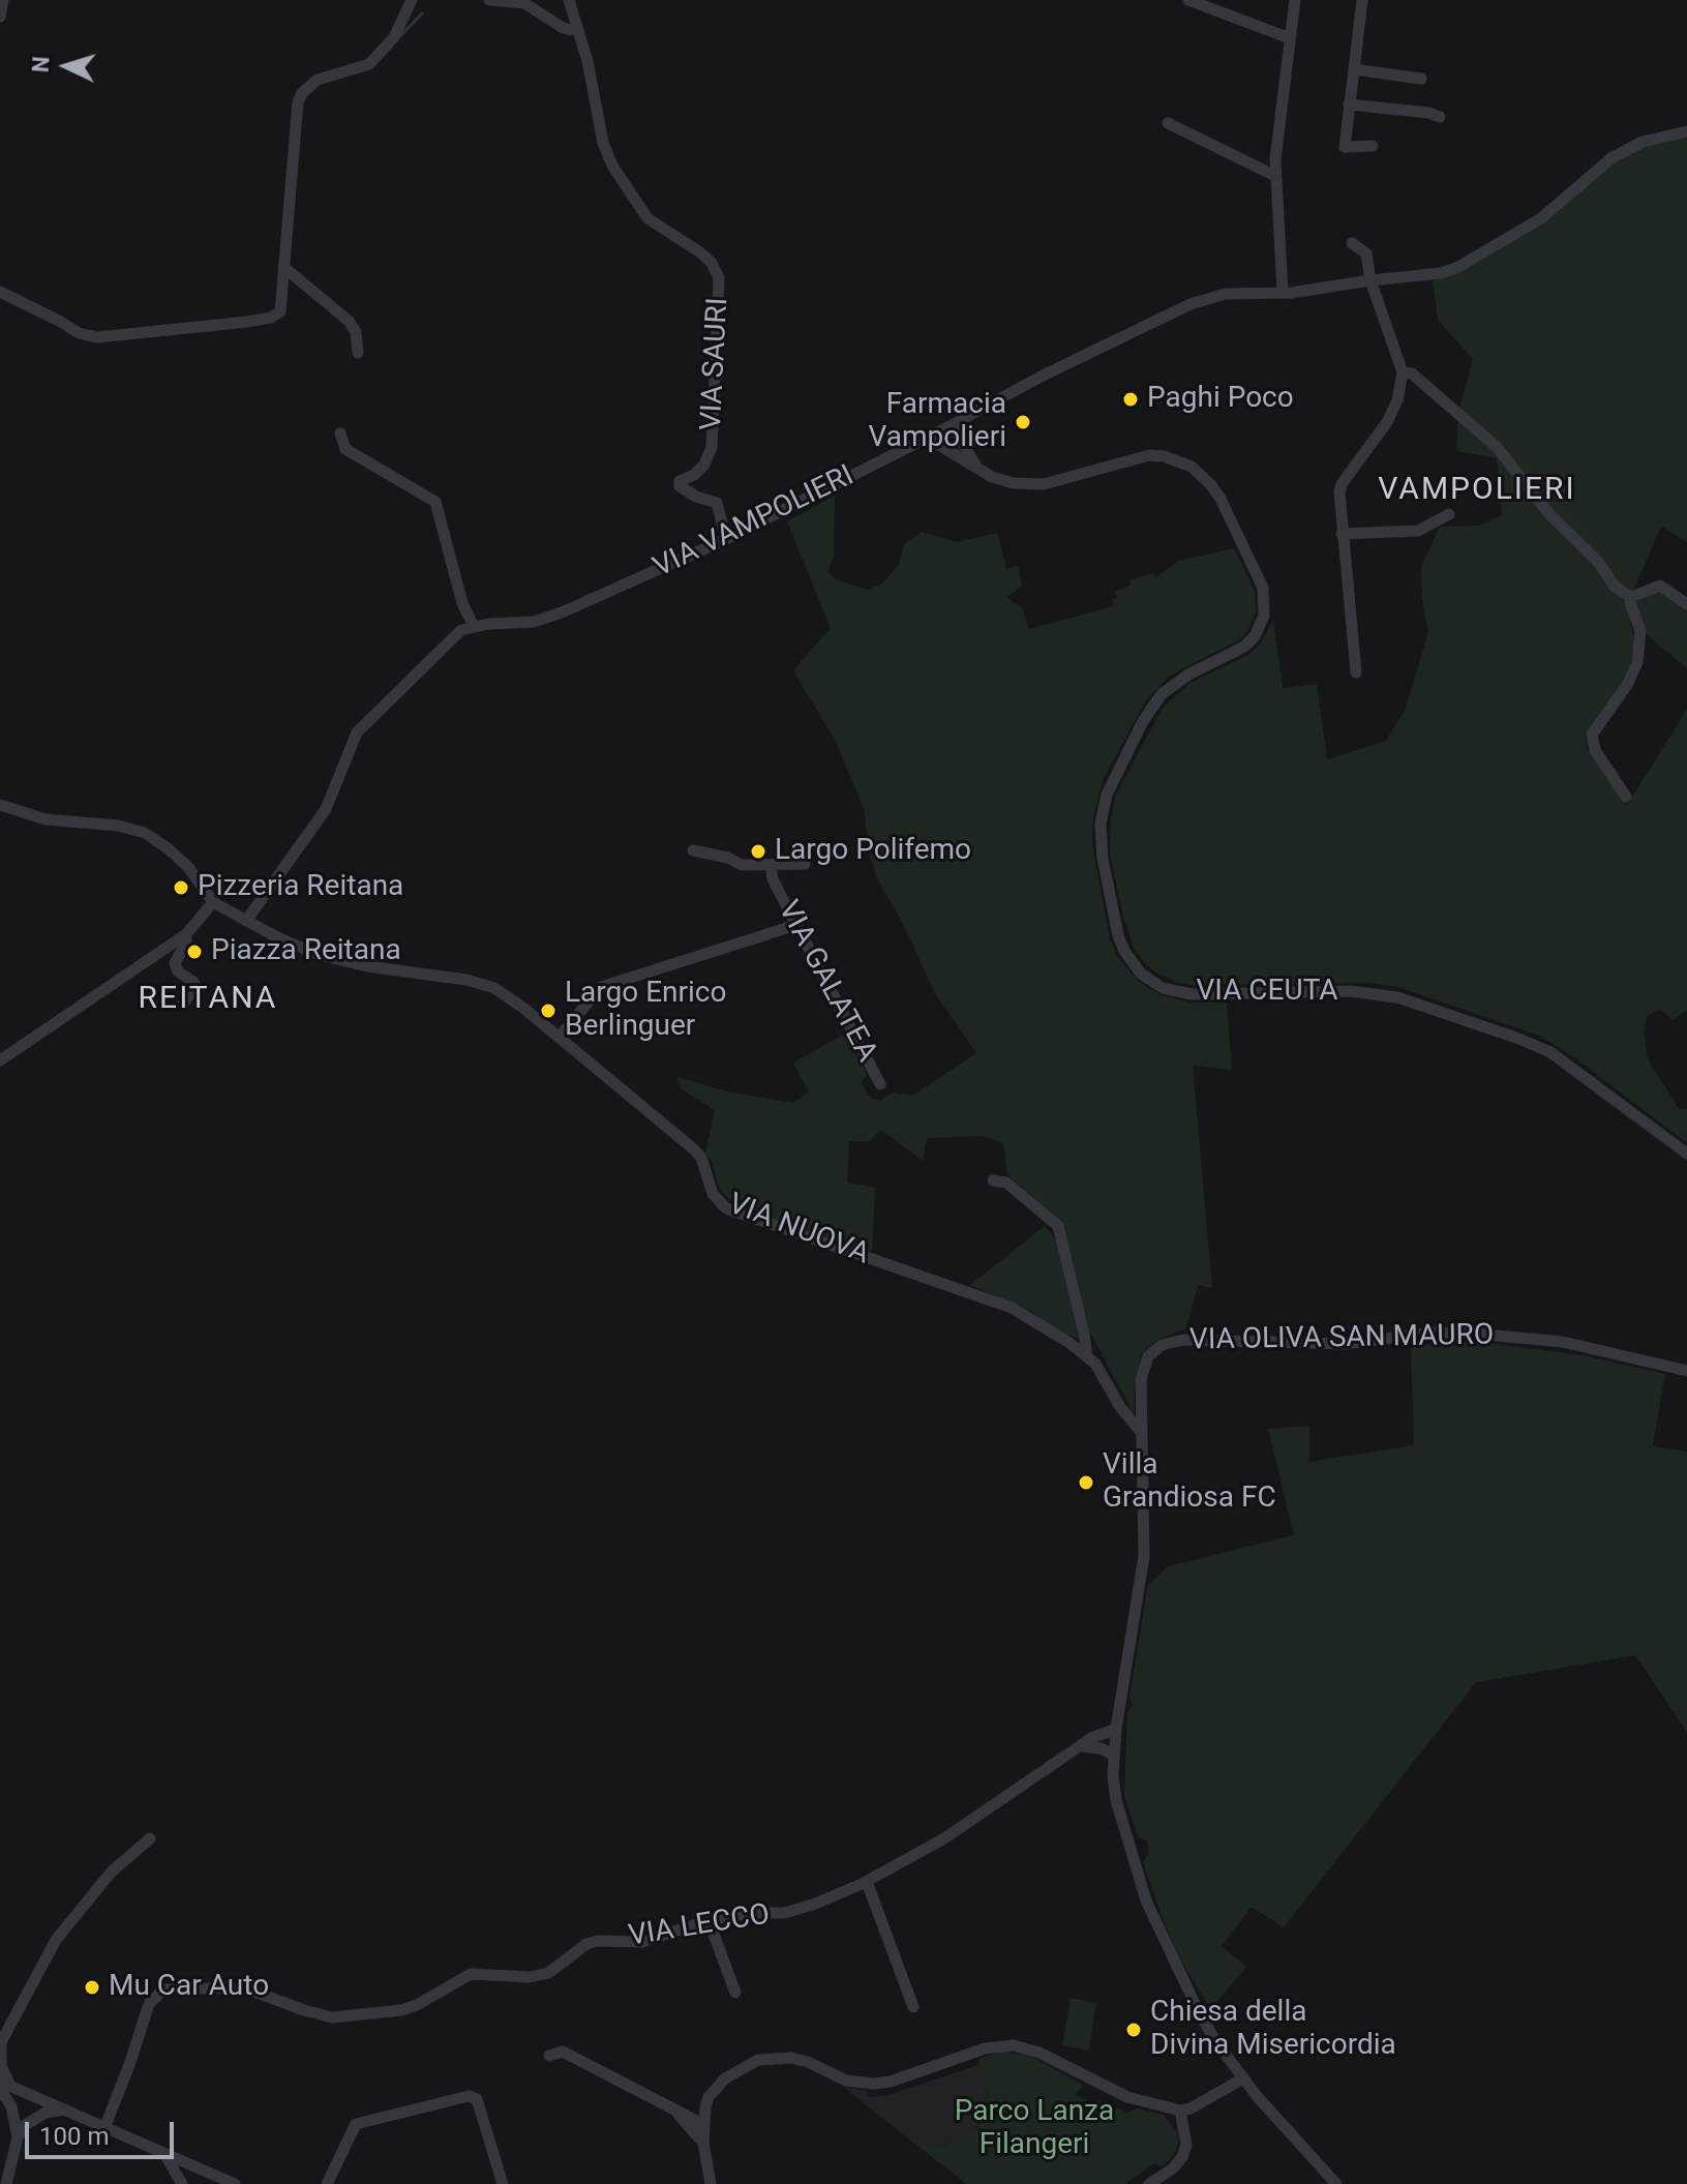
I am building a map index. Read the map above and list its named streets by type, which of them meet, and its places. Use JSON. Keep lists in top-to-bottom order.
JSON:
{
  "streets": {
    "street": [
      "VIA SAURI",
      "VIA VAMPOLIERI",
      "VIA GALATEA",
      "VIA CEUTA",
      "VIA NUOVA",
      "VIA OLIVA SAN MAURO",
      "VIA LECCO"
    ]
  },
  "crossings": [
    ["VIA SAURI", "VIA VAMPOLIERI"],
    ["VIA VAMPOLIERI", "VIA CEUTA"],
    ["VIA NUOVA", "VIA OLIVA SAN MAURO"],
    ["VIA OLIVA SAN MAURO", "VIA LECCO"]
  ],
  "districts": ["VAMPOLIERI", "REITANA"],
  "parks": ["Parco Lanza Filangeri"],
  "places": [
    "Paghi Poco",
    "Farmacia Vampolieri",
    "Largo Polifemo",
    "Pizzeria Reitana",
    "Piazza Reitana",
    "Largo Enrico Berlinguer",
    "Villa Grandiosa FC",
    "Mu Car Auto",
    "Chiesa della Divina Misericordia"
  ],
  "scale_bar": "100 m",
  "north": "left"
}
